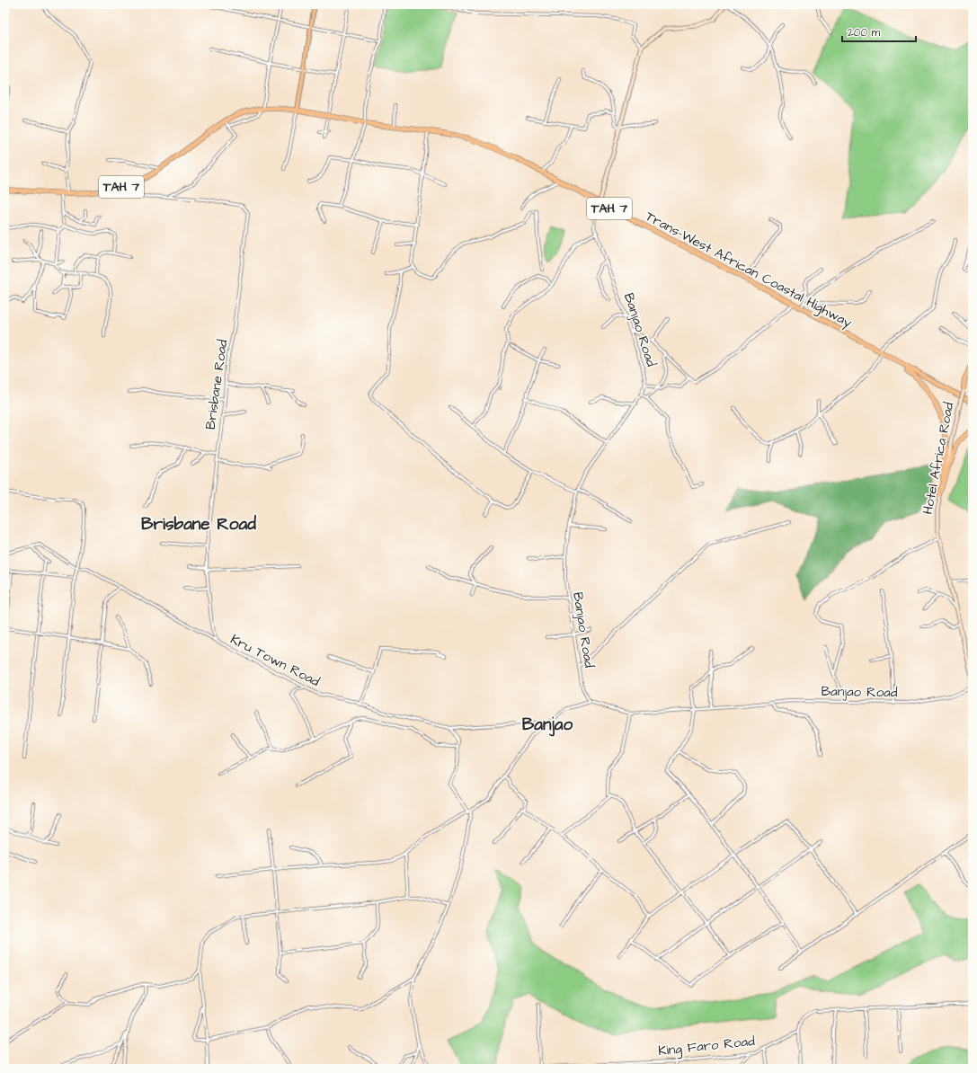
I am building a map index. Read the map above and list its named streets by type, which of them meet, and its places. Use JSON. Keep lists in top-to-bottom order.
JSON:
{
  "streets": {
    "highway": ["TAH 7", "Trans-West African Coastal Highway"],
    "street": [
      "Banjao Road",
      "Brisbane Road",
      "Hotel Africa Road",
      "Kru Town Road",
      "King Faro Road"
    ]
  },
  "crossings": [
    ["Trans-West African Coastal Highway", "Banjao Road"],
    ["Trans-West African Coastal Highway", "Brisbane Road"],
    ["Brisbane Road", "Kru Town Road"]
  ],
  "districts": ["Brisbane Road", "Banjao"],
  "scale_bar": "200 m"
}
